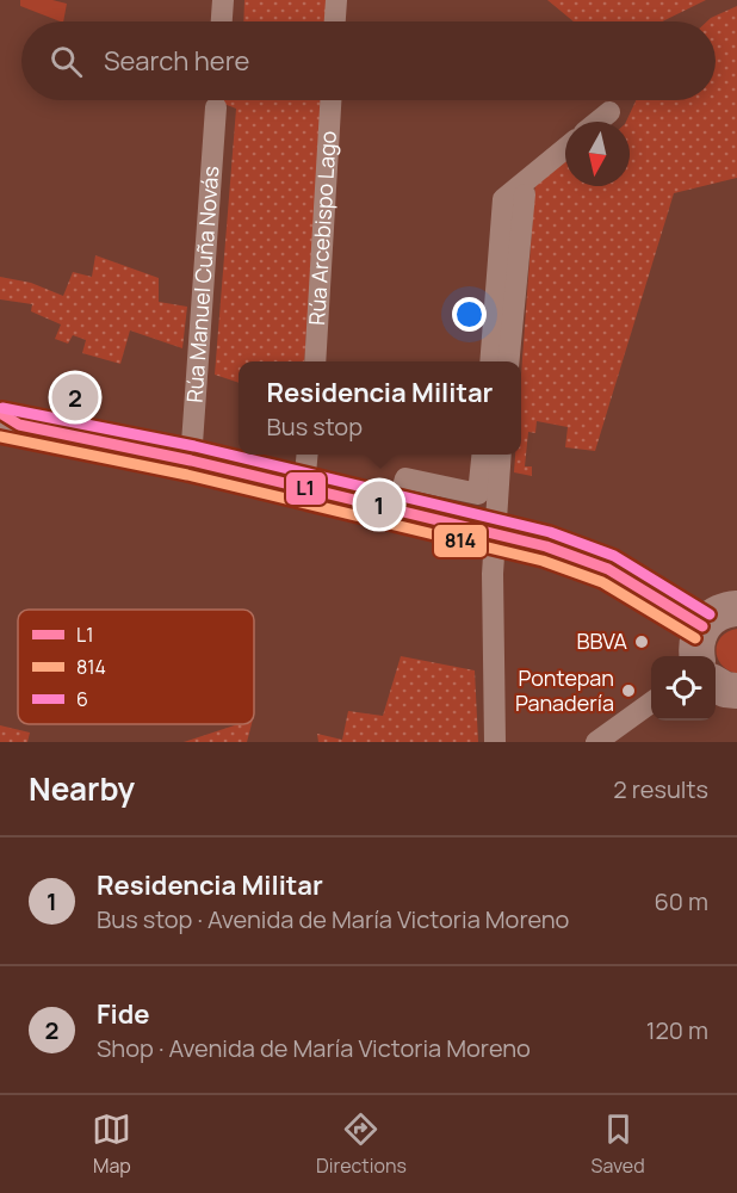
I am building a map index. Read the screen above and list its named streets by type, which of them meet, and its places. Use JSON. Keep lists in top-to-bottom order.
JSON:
{
  "streets": {
    "street": ["Rúa Arcebispo Lago", "Rúa Manuel Cuña Novás"]
  },
  "places": ["BBVA", "Pontepan Panadería"],
  "lines": ["transit line 6", "transit line L1", "transit line 814"],
  "legend": ["L1", "814", "6"],
  "north": "bottom",
  "page": {
    "search": "Search here",
    "popup": ["Residencia Militar", "Bus stop"],
    "pins": ["2", "1"],
    "heading": ["Nearby", "2 results"],
    "list": [
      {
        "mark": "1",
        "name": "Residencia Militar",
        "note": "Bus stop · Avenida de María Victoria Moreno",
        "value": "60 m"
      },
      {
        "mark": "2",
        "name": "Fide",
        "note": "Shop · Avenida de María Victoria Moreno",
        "value": "120 m"
      }
    ],
    "nav": ["Map", "Directions", "Saved"]
  }
}
